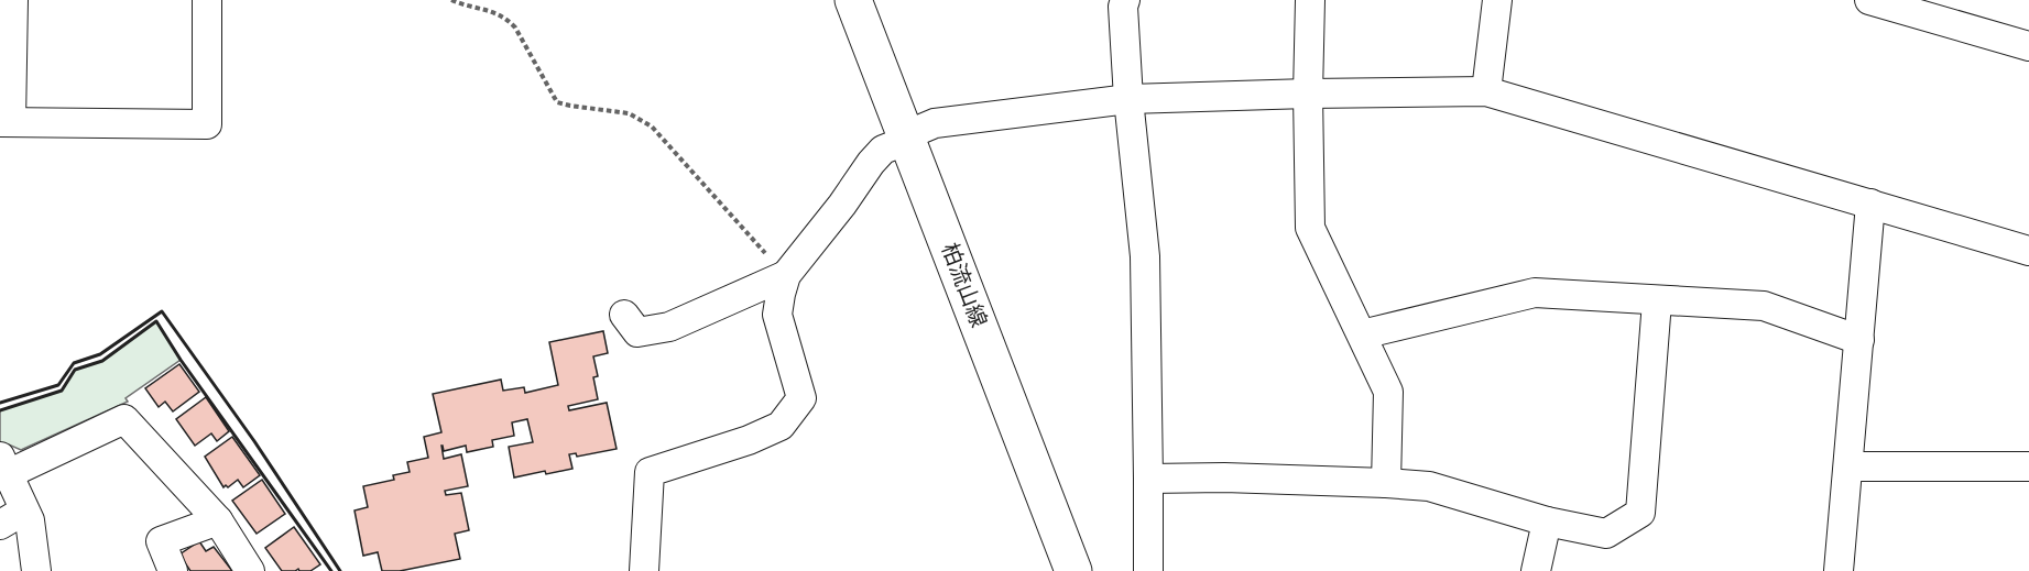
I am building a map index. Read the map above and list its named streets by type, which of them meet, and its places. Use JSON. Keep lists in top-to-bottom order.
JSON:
{
  "streets": {
    "main road": ["柏流山線"]
  }
}
